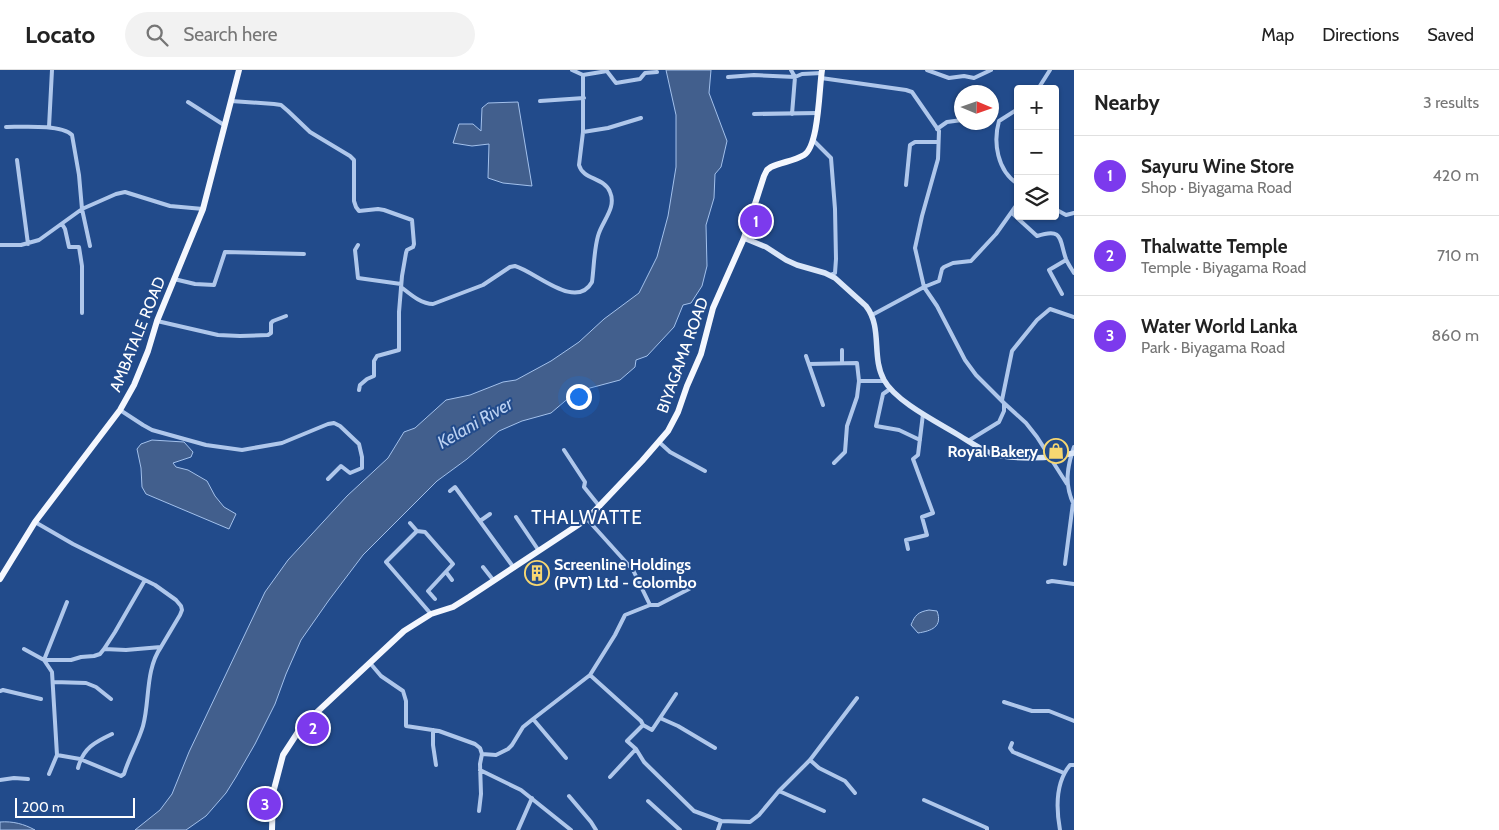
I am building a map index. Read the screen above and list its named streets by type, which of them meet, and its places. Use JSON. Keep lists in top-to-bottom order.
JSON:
{
  "streets": {
    "main road": ["AMBATALE ROAD", "BIYAGAMA ROAD"]
  },
  "districts": ["THALWATTE"],
  "water": ["Kelani River"],
  "places": {
    "shop": ["Royal Bakery"],
    "building": ["Screenline Holdings (PVT) Ltd - Colombo"]
  },
  "scale_bar": "200 m",
  "north": "right",
  "page": {
    "header": "Locato",
    "search": "Search here",
    "nav": ["Map", "Directions", "Saved"],
    "heading": ["Nearby", "3 results"],
    "map_buttons": ["+", "−"],
    "list": [
      {
        "mark": "1",
        "name": "Sayuru Wine Store",
        "note": "Shop · Biyagama Road",
        "value": "420 m"
      },
      {
        "mark": "2",
        "name": "Thalwatte Temple",
        "note": "Temple · Biyagama Road",
        "value": "710 m"
      },
      {
        "mark": "3",
        "name": "Water World Lanka",
        "note": "Park · Biyagama Road",
        "value": "860 m"
      }
    ],
    "pins": ["1", "2", "3"],
    "scale": "200 m"
  }
}
